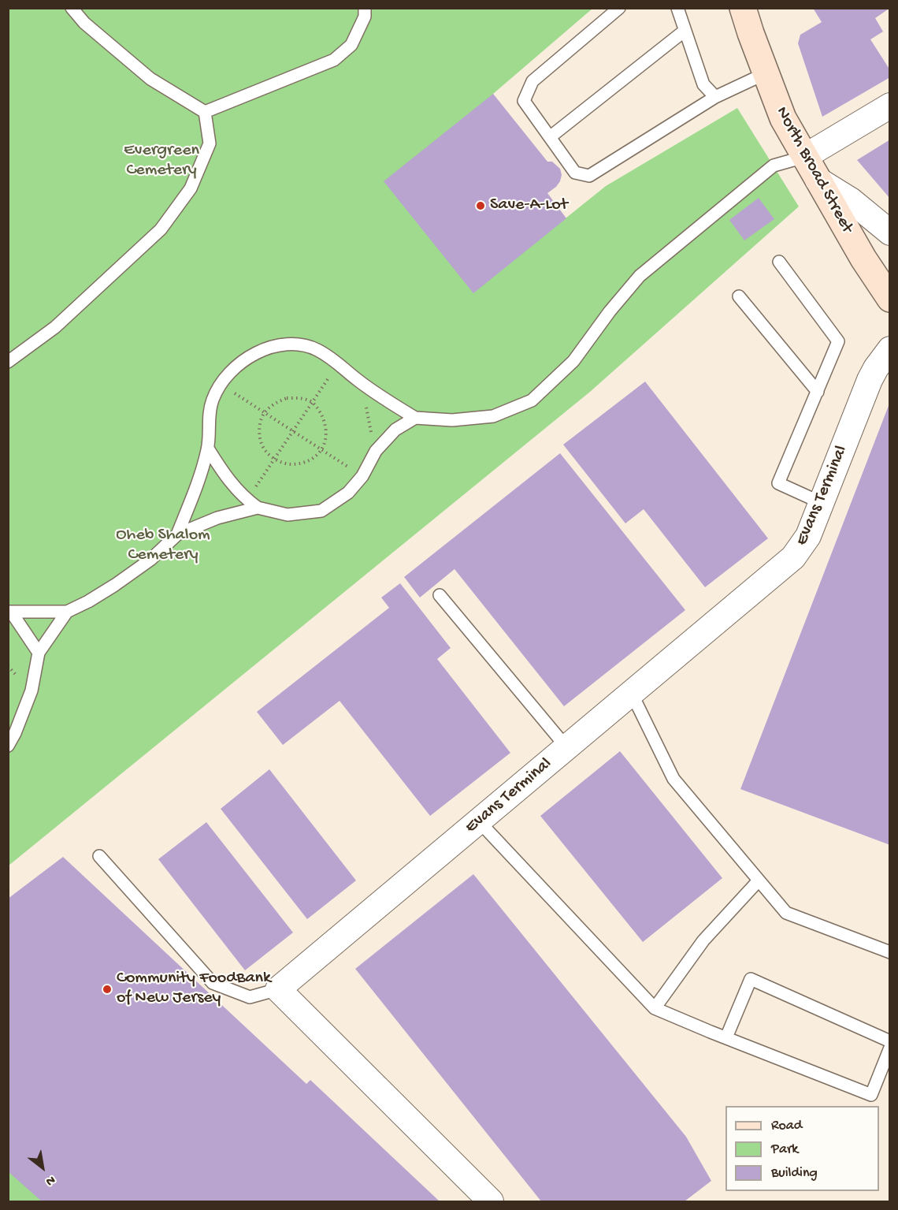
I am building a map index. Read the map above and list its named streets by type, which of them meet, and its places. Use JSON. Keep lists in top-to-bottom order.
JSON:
{
  "streets": {
    "main road": ["North Broad Street"],
    "street": ["Evans Terminal"]
  },
  "parks": ["Evergreen Cemetery", "Oheb Shalom Cemetery"],
  "places": ["Save-A-Lot", "Community FoodBank of New Jersey"],
  "legend": ["Road", "Park", "Building"],
  "north": "bottom right"
}
